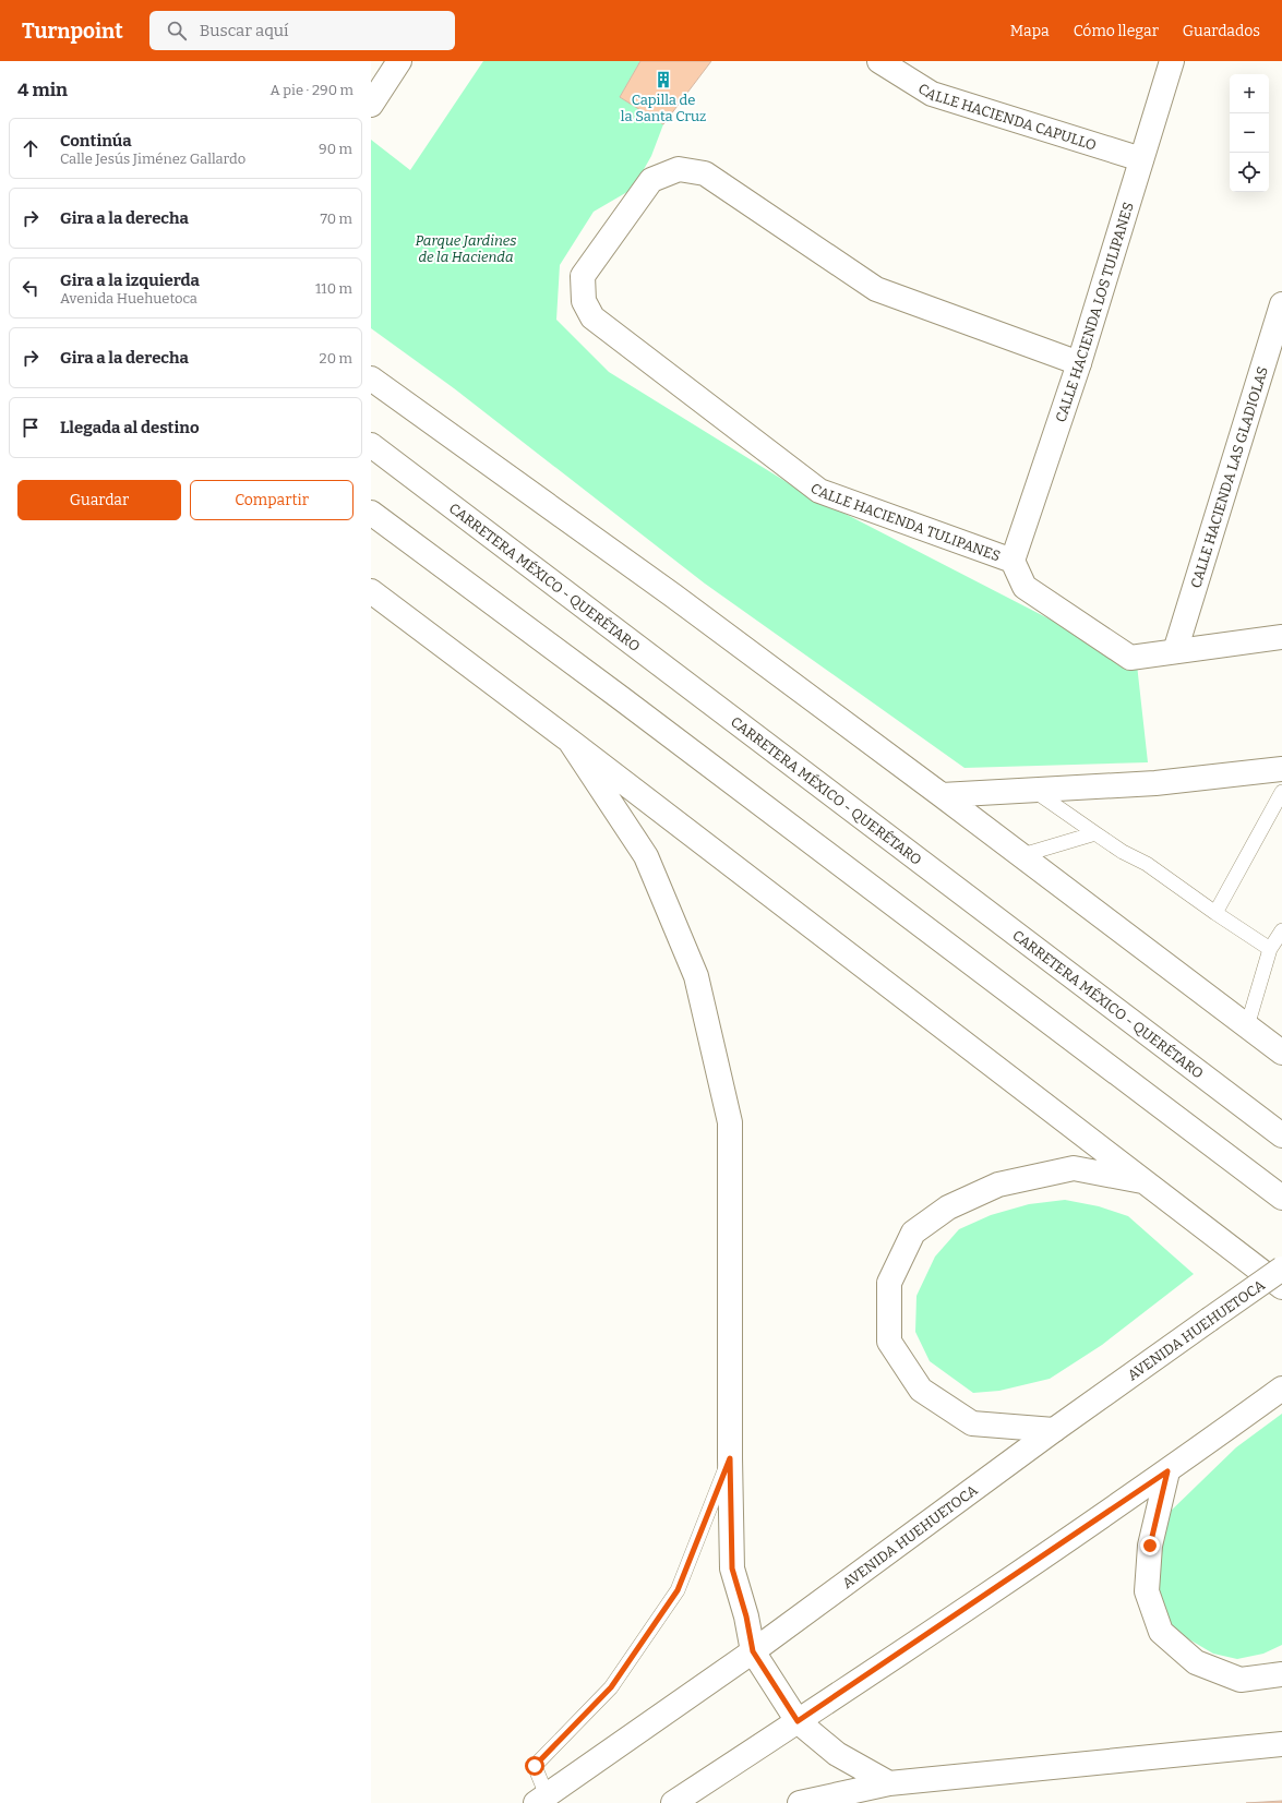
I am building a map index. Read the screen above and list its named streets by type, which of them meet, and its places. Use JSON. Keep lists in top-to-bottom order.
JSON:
{
  "streets": {
    "main road": [
      "CALLE HACIENDA CAPULLO",
      "CALLE HACIENDA LOS TULIPANES",
      "CALLE HACIENDA LAS GLADIOLAS",
      "CALLE HACIENDA TULIPANES",
      "CARRETERA MÉXICO - QUERÉTARO",
      "AVENIDA HUEHUETOCA"
    ]
  },
  "crossings": [
    ["CALLE HACIENDA CAPULLO", "CALLE HACIENDA LOS TULIPANES"],
    ["CALLE HACIENDA LOS TULIPANES", "CALLE HACIENDA TULIPANES"],
    ["CALLE HACIENDA LAS GLADIOLAS", "CALLE HACIENDA TULIPANES"]
  ],
  "parks": ["Parque Jardines de la Hacienda"],
  "places": {
    "building": ["Capilla de la Santa Cruz"]
  },
  "page": {
    "header": "Turnpoint",
    "search": "Buscar aquí",
    "nav": ["Mapa", "Cómo llegar", "Guardados"],
    "heading": ["4 min", "A pie · 290 m"],
    "map_buttons": ["+", "−"],
    "list": [
      ["Continúa", "Calle Jesús Jiménez Gallardo", "90 m"],
      ["Gira a la derecha", "70 m"],
      ["Gira a la izquierda", "Avenida Huehuetoca", "110 m"],
      ["Gira a la derecha", "20 m"],
      "Llegada al destino"
    ],
    "buttons": ["Guardar", "Compartir"]
  }
}
